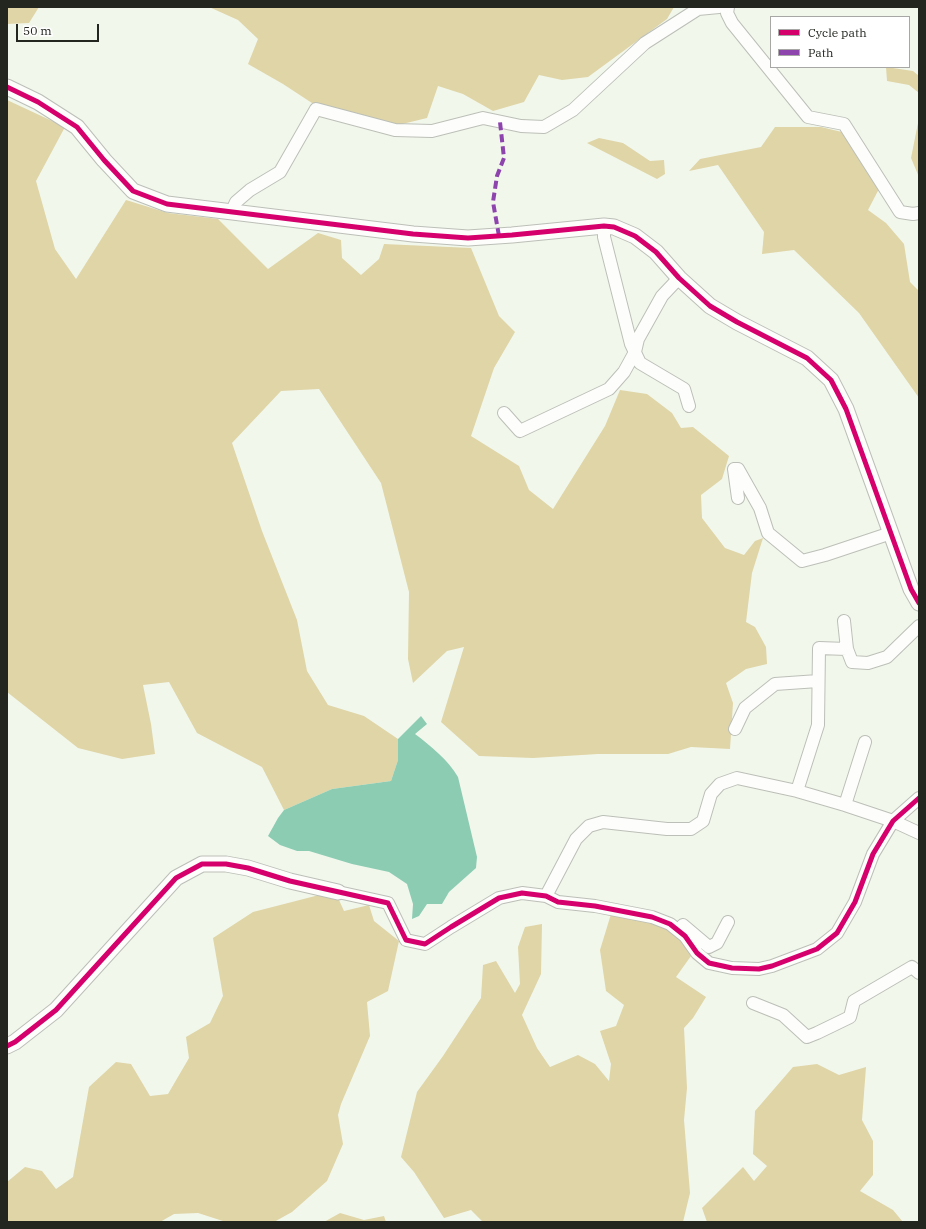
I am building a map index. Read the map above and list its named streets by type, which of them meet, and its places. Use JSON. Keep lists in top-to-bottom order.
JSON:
{
  "legend": ["Cycle path", "Path"],
  "scale_bar": "50 m"
}
